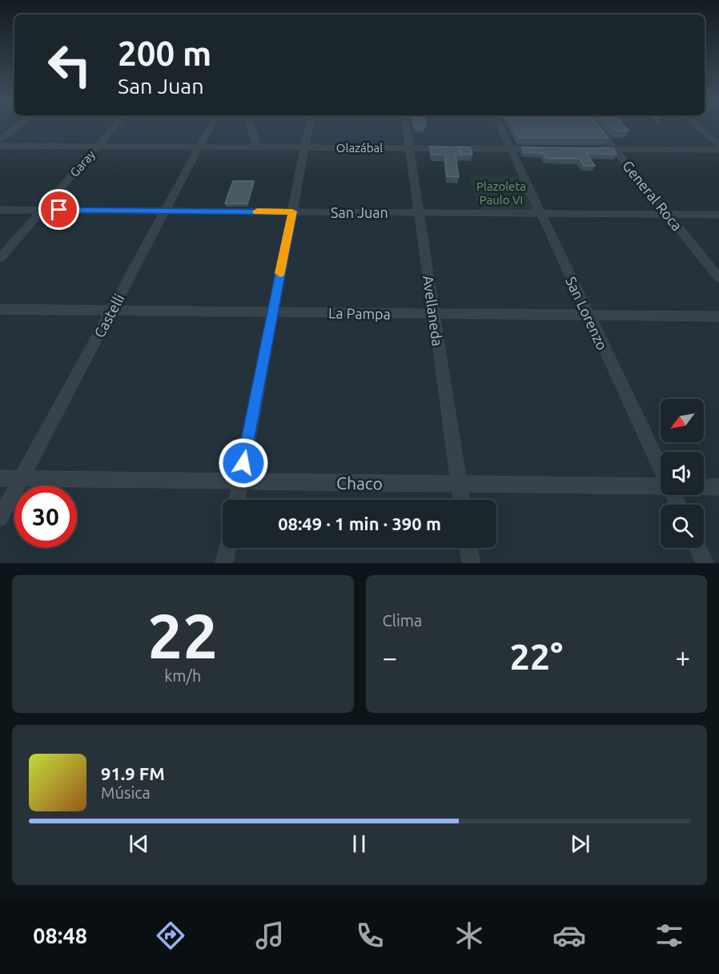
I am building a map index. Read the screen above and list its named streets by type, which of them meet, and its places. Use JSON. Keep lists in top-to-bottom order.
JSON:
{
  "streets": {
    "street": [
      "Olazábal",
      "Garay",
      "General Roca",
      "San Juan",
      "Avellaneda",
      "La Pampa",
      "San Lorenzo",
      "Castelli",
      "Chaco"
    ]
  },
  "crossings": [
    ["Olazábal", "Garay"],
    ["Olazábal", "Avellaneda"],
    ["Olazábal", "San Lorenzo"],
    ["Olazábal", "Castelli"],
    ["Garay", "San Juan"],
    ["General Roca", "San Juan"],
    ["San Juan", "Avellaneda"],
    ["San Juan", "San Lorenzo"],
    ["San Juan", "Castelli"],
    ["Avellaneda", "La Pampa"],
    ["Avellaneda", "Chaco"],
    ["La Pampa", "San Lorenzo"],
    ["La Pampa", "Castelli"],
    ["Castelli", "Chaco"]
  ],
  "parks": ["Plazoleta Paulo VI"],
  "north": "bottom left",
  "page": {
    "turn": ["200 m", "San Juan"],
    "limit": "30",
    "trip": "08:49 · 1 min · 390 m",
    "tile": [
      ["22", "km/h"],
      "Clima"
    ],
    "heat": ["−", "22°", "+"],
    "song": ["91.9 FM", "Música"],
    "tabs": "08:48"
  }
}
